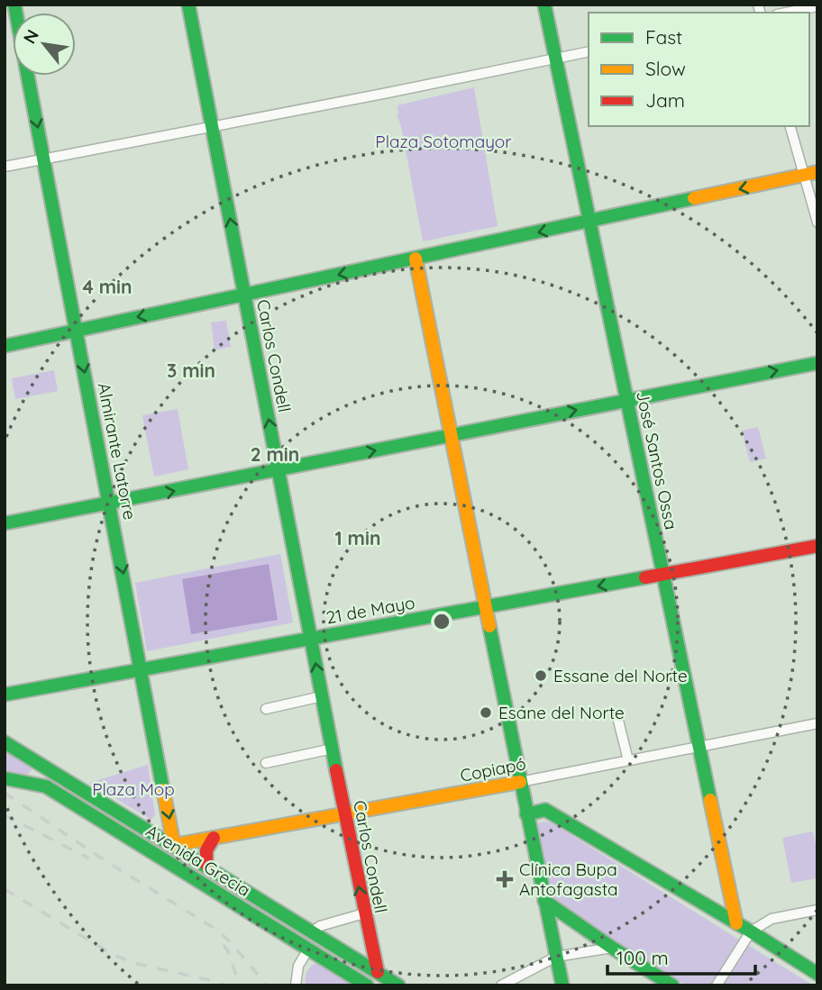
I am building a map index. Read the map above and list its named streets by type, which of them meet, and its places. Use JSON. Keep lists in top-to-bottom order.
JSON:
{
  "streets": {
    "main road": [
      "Carlos Condell",
      "Almirante Latorre",
      "José Santos Ossa",
      "21 de Mayo",
      "Copiapó",
      "Avenida Grecia"
    ]
  },
  "crossings": [
    ["Carlos Condell", "21 de Mayo"],
    ["Carlos Condell", "Copiapó"],
    ["Carlos Condell", "Avenida Grecia"],
    ["Almirante Latorre", "21 de Mayo"],
    ["Almirante Latorre", "Copiapó"],
    ["Almirante Latorre", "Avenida Grecia"],
    ["José Santos Ossa", "21 de Mayo"],
    ["José Santos Ossa", "Copiapó"],
    ["Copiapó", "Avenida Grecia"]
  ],
  "one_way": ["Carlos Condell", "Almirante Latorre"],
  "parks": ["Plaza Sotomayor", "Plaza Mop"],
  "places": {
    "other": ["Essane del Norte", "Esane del Norte"],
    "health": ["Clínica Bupa Antofagasta"]
  },
  "legend": ["Fast", "Slow", "Jam"],
  "scale_bar": "100 m",
  "north": "top left",
  "rings": [
    "4 min",
    "3 min",
    "2 min",
    "1 min"
  ]
}
